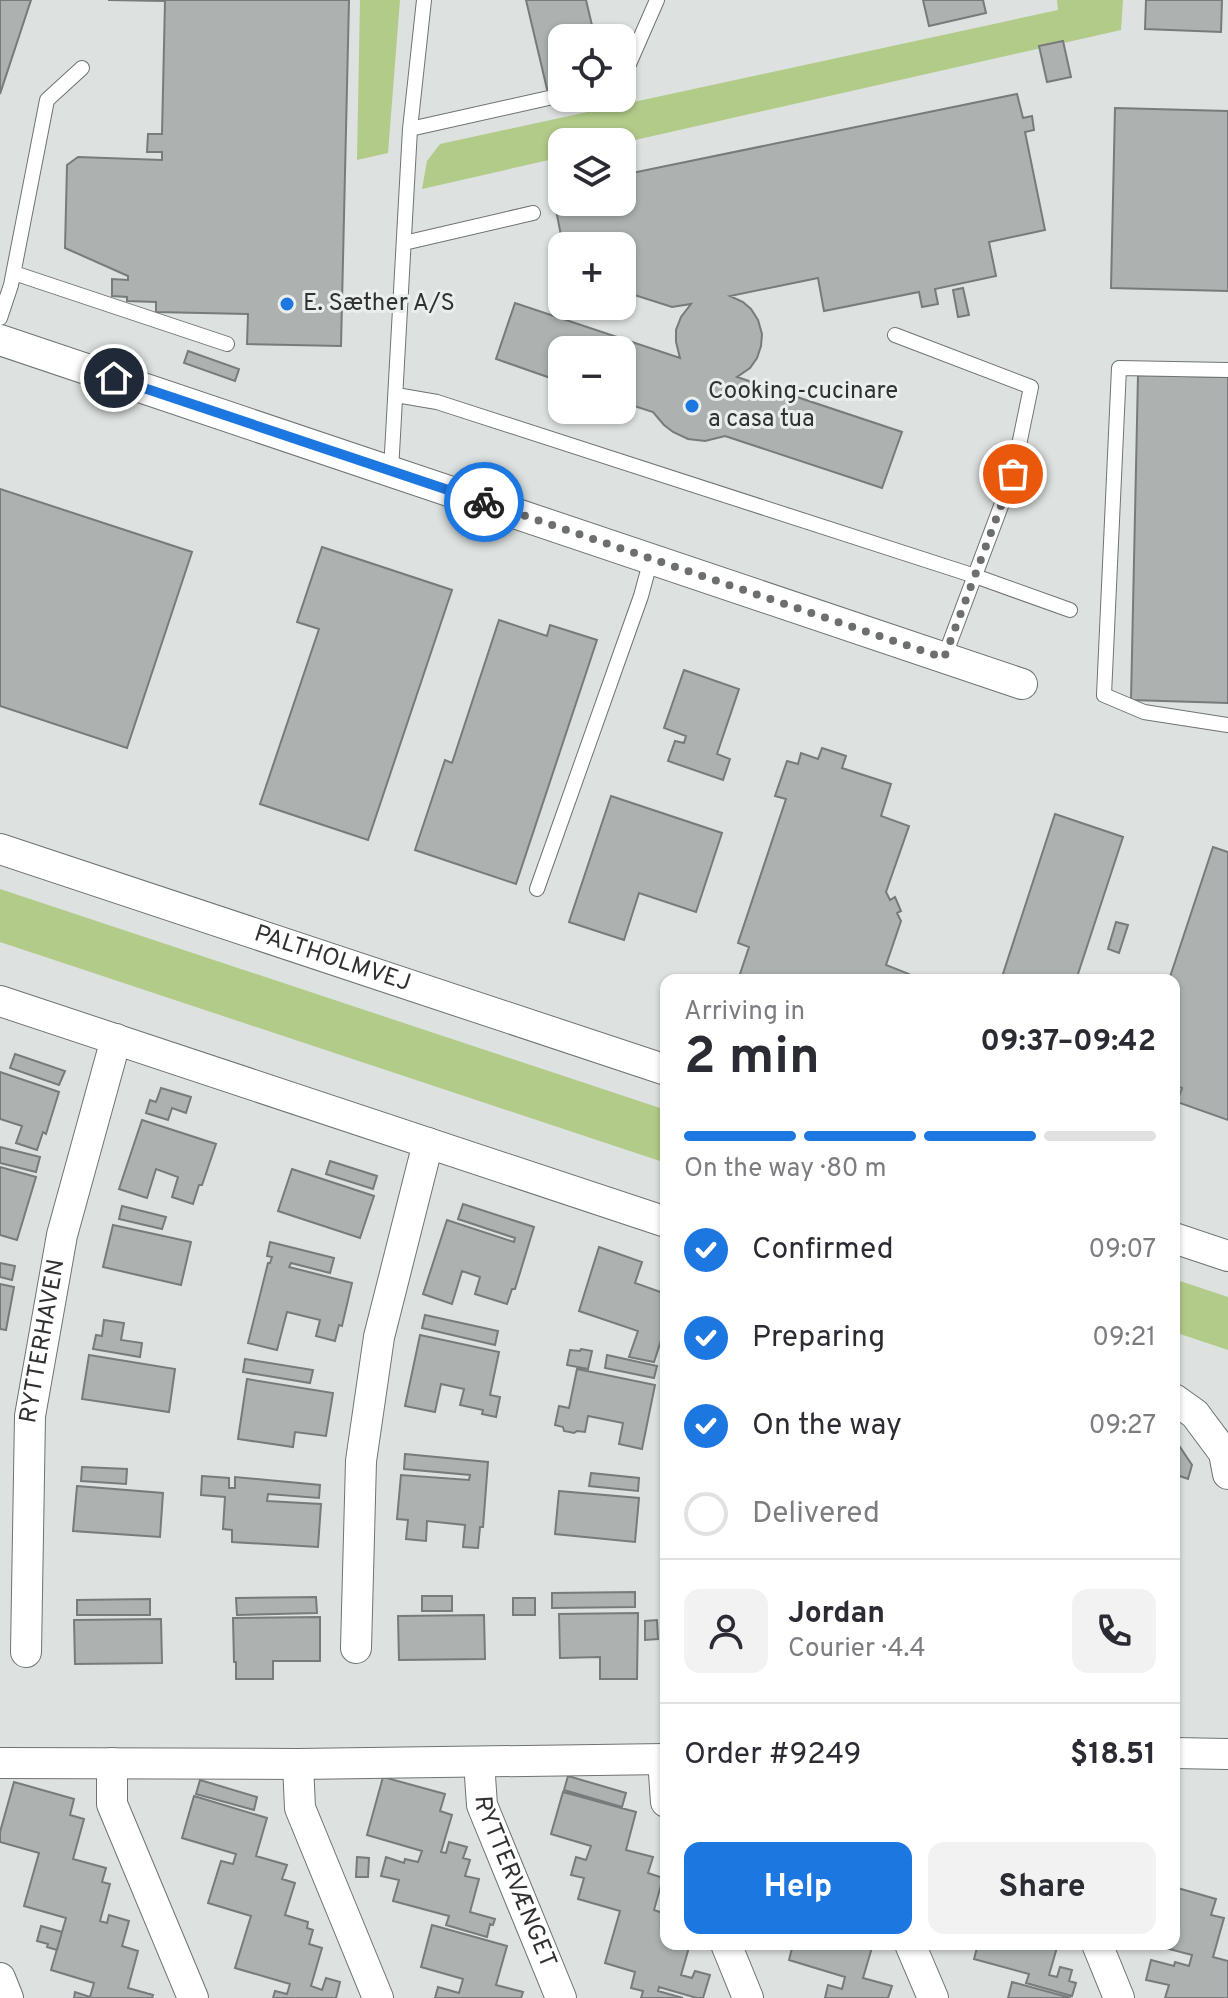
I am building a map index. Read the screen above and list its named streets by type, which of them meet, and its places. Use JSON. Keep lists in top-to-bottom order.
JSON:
{
  "streets": {
    "street": ["PALTHOLMVEJ", "RYTTERHAVEN", "RYTTERVÆNGET"]
  },
  "places": ["E. Sæther A/S", "Cooking-cucinare a casa tua"],
  "page": {
    "map_buttons": ["+", "−"],
    "heading": ["2 min", "Arriving in", "09:37–09:42"],
    "panel": [
      "Jordan",
      "Courier · 4.4",
      "Order #9249",
      "$18.51"
    ],
    "bar": "On the way · 80 m",
    "list": [
      ["Confirmed", "09:07"],
      ["Preparing", "09:21"],
      ["On the way", "09:27"],
      "Delivered"
    ],
    "buttons": ["Help", "Share"]
  }
}
